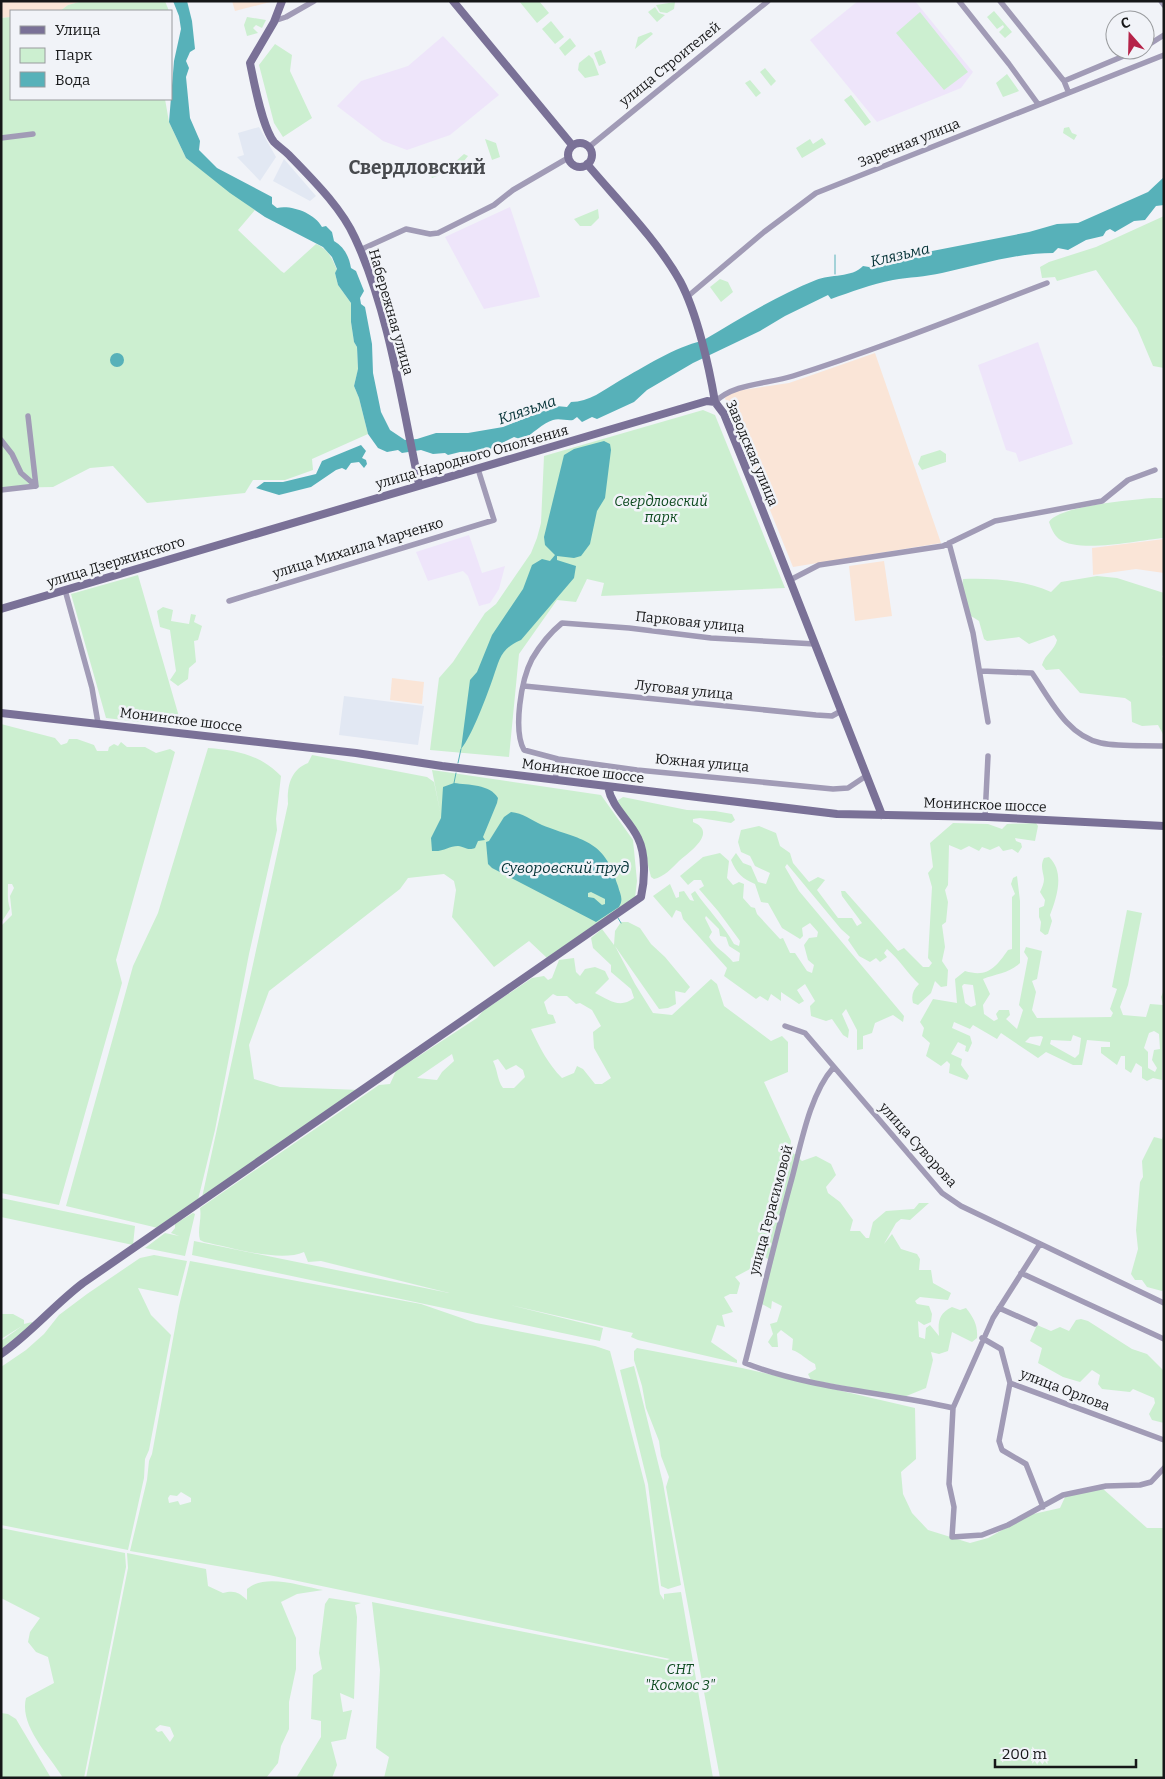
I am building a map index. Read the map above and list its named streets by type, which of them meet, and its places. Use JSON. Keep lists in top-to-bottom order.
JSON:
{
  "streets": {
    "street": [
      "улица Строителей",
      "Заречная улица",
      "Набережная улица",
      "Заводская улица",
      "улица Народного Ополчения",
      "улица Михаила Марченко",
      "улица Дзержинского",
      "Парковая улица",
      "Луговая улица",
      "Монинское шоссе",
      "Южная улица",
      "улица Суворова",
      "улица Герасимовой",
      "улица Орлова"
    ]
  },
  "crossings": [
    ["Набережная улица", "улица Народного Ополчения"],
    ["Заводская улица", "улица Народного Ополчения"],
    ["Заводская улица", "Парковая улица"],
    ["Заводская улица", "Луговая улица"],
    ["Заводская улица", "Монинское шоссе"],
    ["Заводская улица", "Южная улица"],
    ["улица Народного Ополчения", "улица Михаила Марченко"],
    ["улица Народного Ополчения", "улица Дзержинского"],
    ["Парковая улица", "Луговая улица"],
    ["Парковая улица", "Южная улица"],
    ["Луговая улица", "Южная улица"],
    ["улица Суворова", "улица Герасимовой"]
  ],
  "districts": ["Свердловский"],
  "water": ["Клязьма", "Суворовский пруд"],
  "parks": ["Свердловский парк", "СНТ \"Космос 3\""],
  "legend": ["Улица", "Парк", "Вода"],
  "scale_bar": "200 m",
  "north": "top"
}
